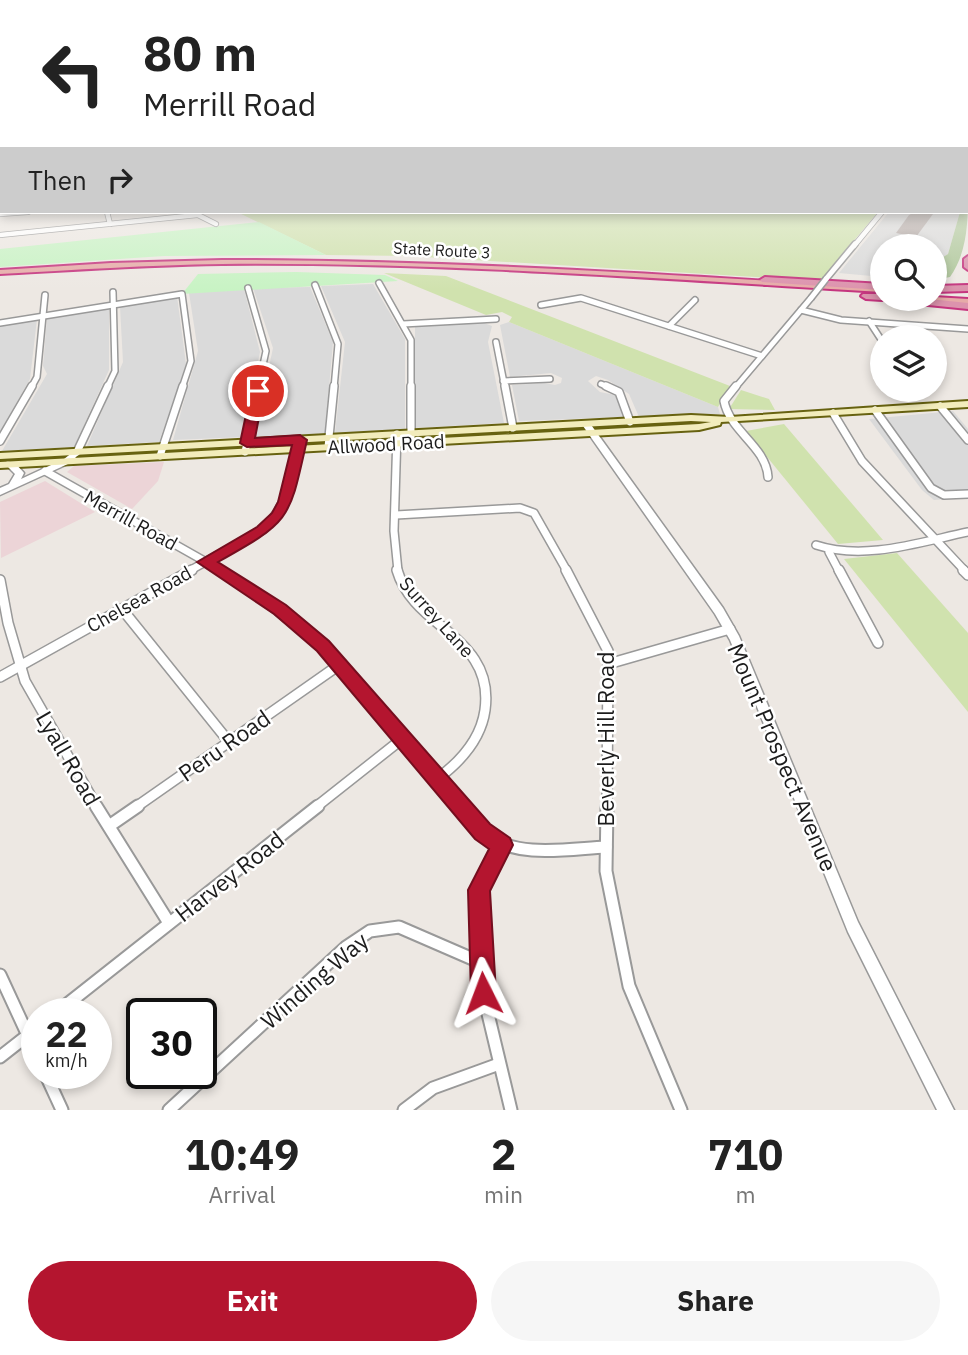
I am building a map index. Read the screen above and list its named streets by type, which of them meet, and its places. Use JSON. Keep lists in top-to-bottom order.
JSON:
{
  "streets": {
    "highway": ["State Route 3"],
    "main road": ["Allwood Road"],
    "street": [
      "Merrill Road",
      "Chelsea Road",
      "Surrey Lane",
      "Beverly Hill Road",
      "Peru Road",
      "Mount Prospect Avenue",
      "Lyall Road",
      "Harvey Road",
      "Winding Way"
    ]
  },
  "crossings": [
    ["Allwood Road", "Chelsea Road"],
    ["Allwood Road", "Surrey Lane"],
    ["Allwood Road", "Mount Prospect Avenue"],
    ["Merrill Road", "Chelsea Road"],
    ["Merrill Road", "Surrey Lane"],
    ["Merrill Road", "Peru Road"],
    ["Merrill Road", "Harvey Road"],
    ["Chelsea Road", "Lyall Road"],
    ["Surrey Lane", "Beverly Hill Road"],
    ["Peru Road", "Lyall Road"],
    ["Lyall Road", "Harvey Road"]
  ],
  "page": {
    "turn": ["80 m", "Merrill Road"],
    "then": "Then",
    "speed": "22 km/h",
    "limit": "30",
    "eta": [
      "10:49",
      "Arrival",
      "2",
      "min",
      "710",
      "m"
    ],
    "buttons": ["Exit", "Share"]
  }
}
